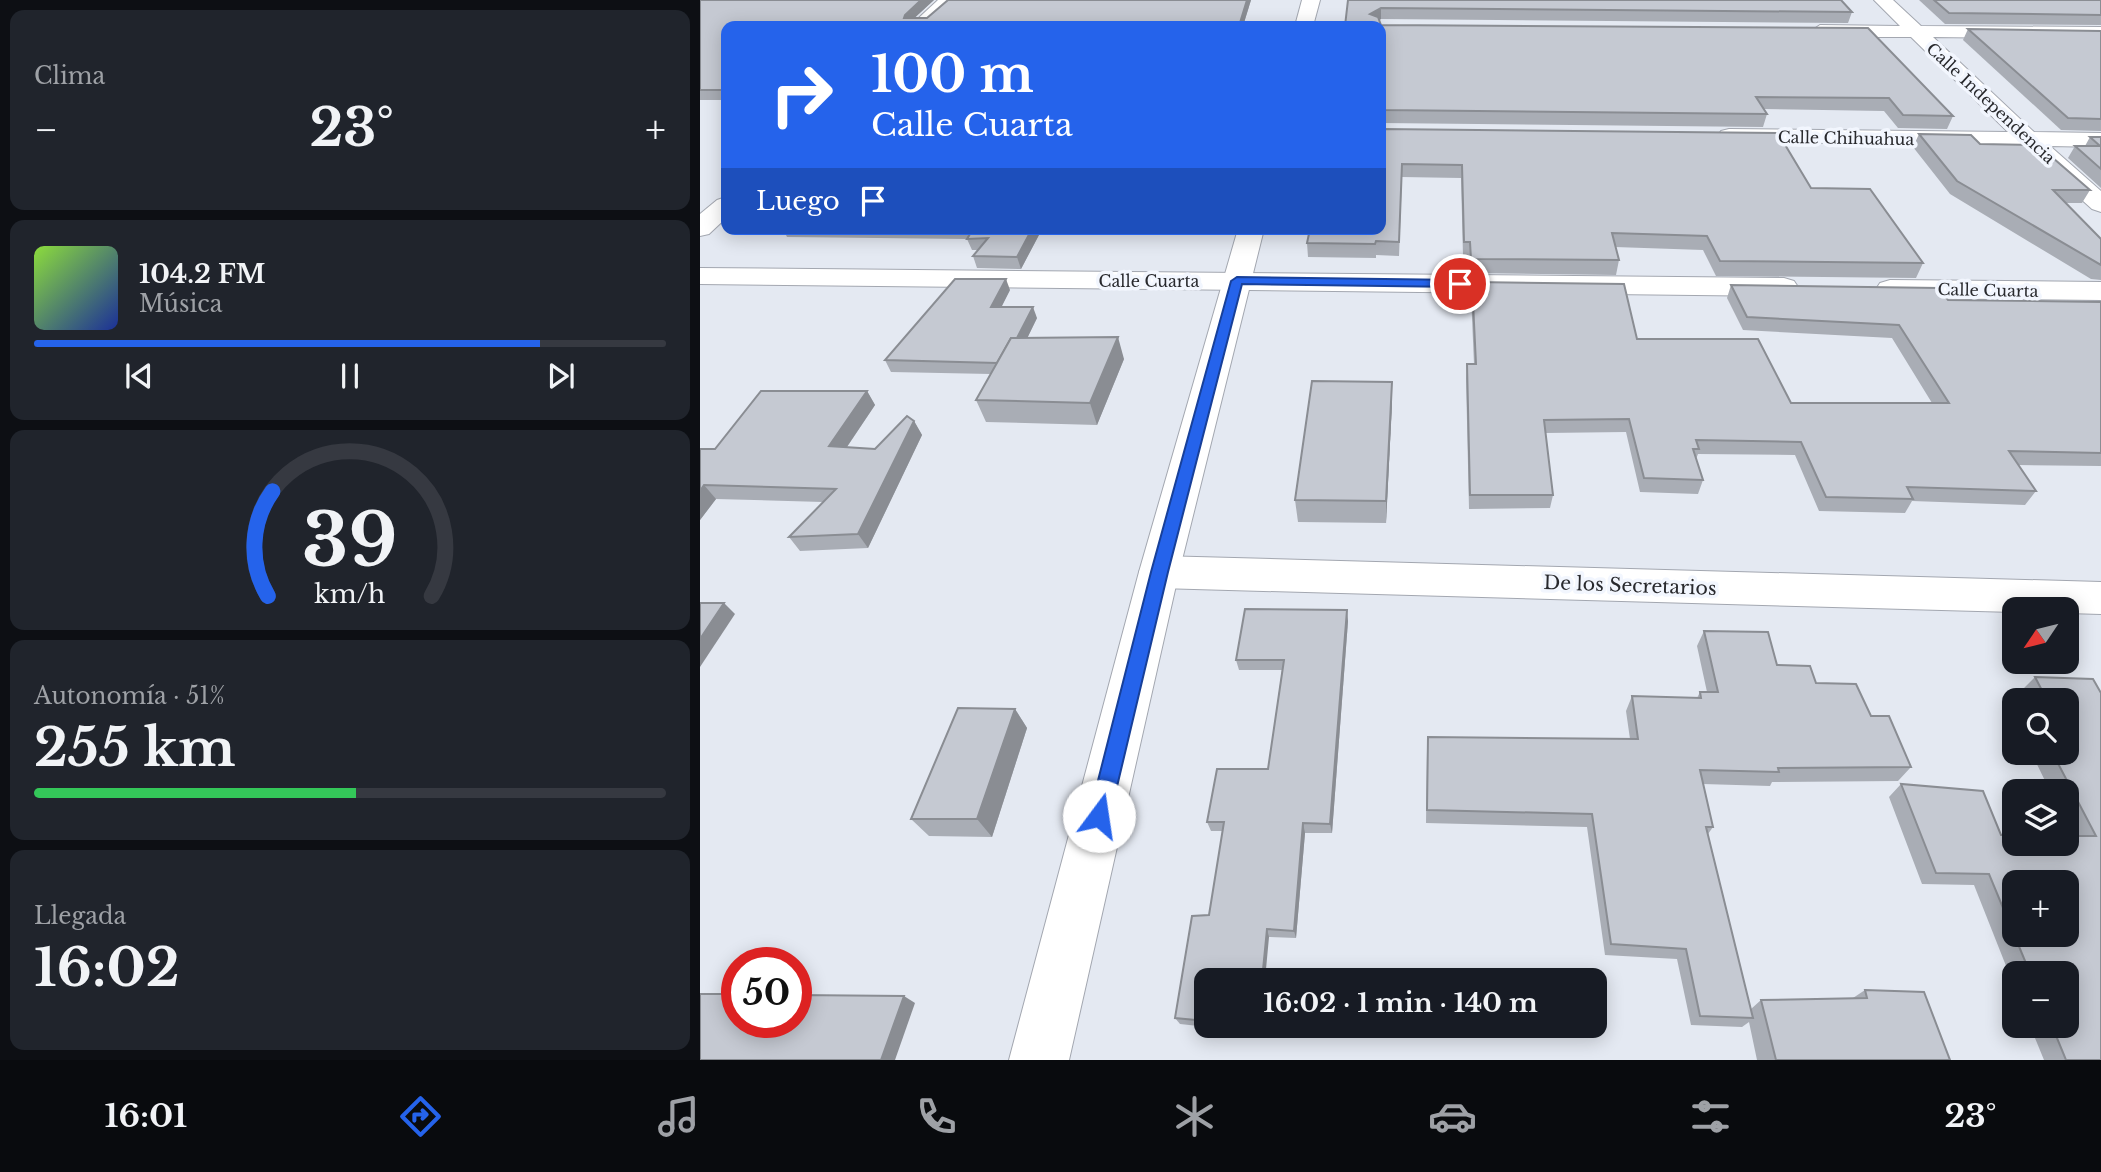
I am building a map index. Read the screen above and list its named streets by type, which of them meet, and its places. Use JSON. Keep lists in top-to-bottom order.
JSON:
{
  "streets": {
    "street": [
      "Calle Independencia",
      "Calle Chihuahua",
      "Calle Cuarta",
      "De los Secretarios"
    ]
  },
  "crossings": [
    ["Calle Independencia", "Calle Chihuahua"]
  ],
  "north": "bottom left",
  "page": {
    "tile": [
      "Clima",
      ["Autonomía · 51%", "255 km"],
      ["Llegada", "16:02"]
    ],
    "turn": ["100 m", "Calle Cuarta"],
    "heat": ["−", "23°", "+"],
    "then": "Luego",
    "song": ["104.2 FM", "Música"],
    "map_buttons": ["+", "−"],
    "limit": "50",
    "trip": "16:02 · 1 min · 140 m",
    "tabs": ["16:01", "23°"],
    "gauge": ["39", "km/h"]
  }
}
